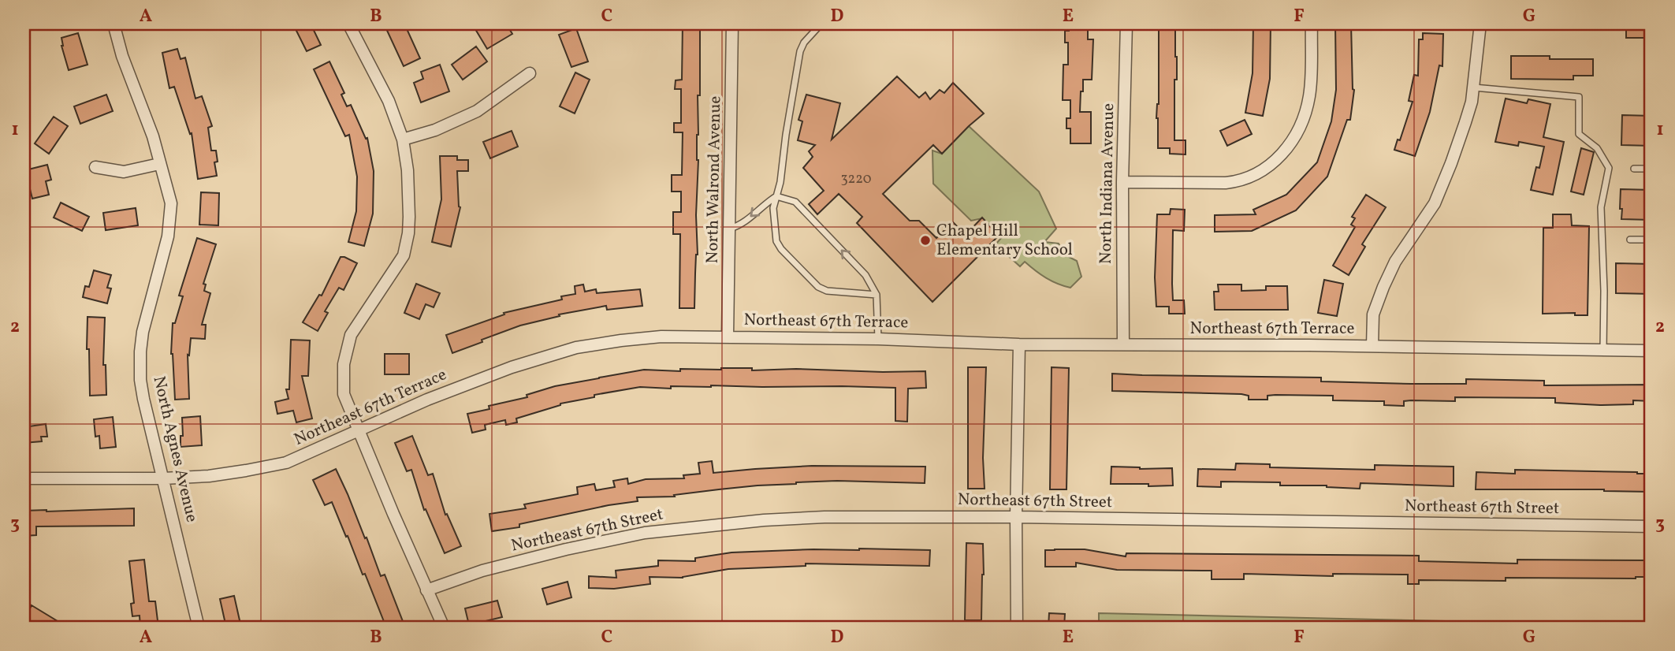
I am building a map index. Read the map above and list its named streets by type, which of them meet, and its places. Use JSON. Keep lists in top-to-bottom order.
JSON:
{
  "streets": {
    "street": [
      "North Walrond Avenue",
      "North Indiana Avenue",
      "Northeast 67th Terrace",
      "North Agnes Avenue",
      "Northeast 67th Street"
    ]
  },
  "crossings": [
    ["North Walrond Avenue", "Northeast 67th Terrace"],
    ["North Indiana Avenue", "Northeast 67th Terrace"],
    ["Northeast 67th Terrace", "North Agnes Avenue"]
  ],
  "places": ["Chapel Hill Elementary School"],
  "house_numbers": ["3220"],
  "grid": {
    "columns": [
      "A",
      "B",
      "C",
      "D",
      "E",
      "F",
      "G"
    ],
    "rows": ["1", "2", "3"]
  }
}
